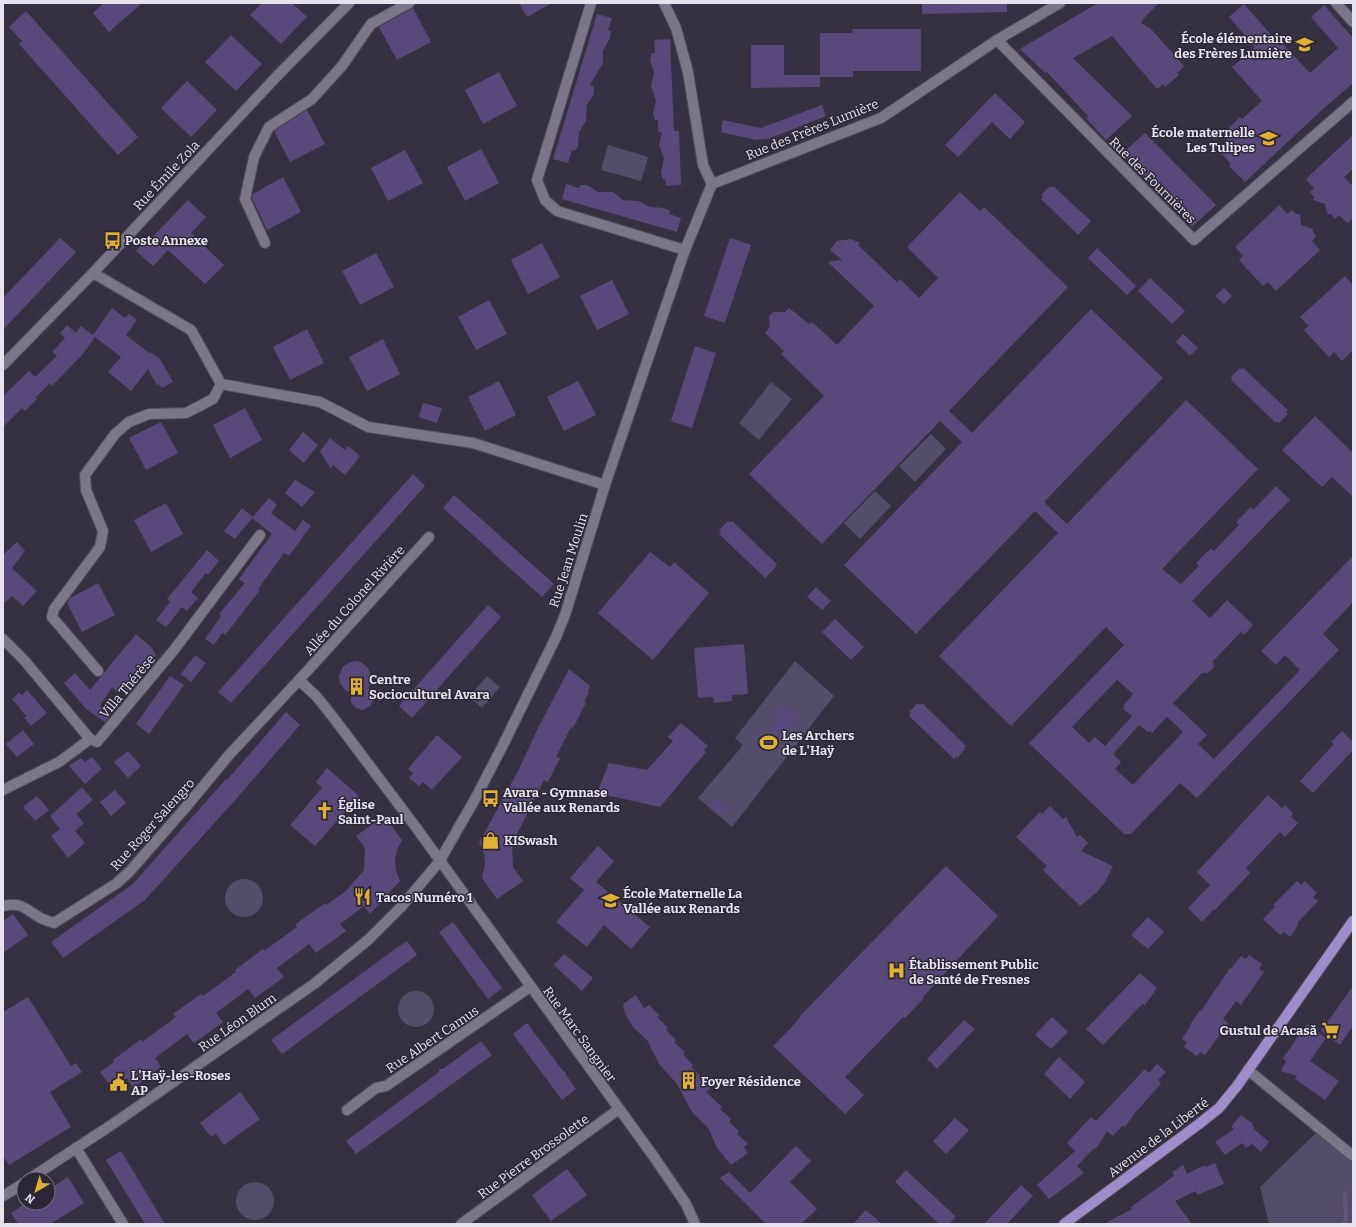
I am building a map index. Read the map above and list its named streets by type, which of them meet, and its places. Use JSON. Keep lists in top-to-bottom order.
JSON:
{
  "streets": {
    "main road": ["Avenue de la Liberté"],
    "street": [
      "Rue des Frères Lumière",
      "Rue Émile Zola",
      "Rue des Fournières",
      "Rue Jean Moulin",
      "Allée du Colonel Rivière",
      "Villa Thérèse",
      "Rue Roger Salengro",
      "Rue Léon Blum",
      "Rue Marc Sangnier",
      "Rue Albert Camus",
      "Rue Pierre Brossolette"
    ]
  },
  "crossings": [
    ["Rue des Frères Lumière", "Rue des Fournières"],
    ["Rue Jean Moulin", "Rue Léon Blum"],
    ["Rue Jean Moulin", "Rue Marc Sangnier"],
    ["Allée du Colonel Rivière", "Rue Roger Salengro"],
    ["Rue Léon Blum", "Rue Marc Sangnier"],
    ["Rue Marc Sangnier", "Rue Albert Camus"],
    ["Rue Marc Sangnier", "Rue Pierre Brossolette"]
  ],
  "places": {
    "school or university": ["École élémentaire des Frères Lumière", "École maternelle Les Tulipes", "École Maternelle La Vallée aux Renards"],
    "bus stop": ["Poste Annexe", "Avara - Gymnase Vallée aux Renards"],
    "building": ["Centre Socioculturel Avara", "Foyer Résidence"],
    "sports": ["Les Archers de L'Haÿ"],
    "church": ["Église Saint-Paul"],
    "shop": ["KISwash"],
    "restaurant": ["Tacos Numéro 1"],
    "hospital": ["Établissement Public de Santé de Fresnes"],
    "supermarket": ["Gustul de Acasă"],
    "public building": ["L'Haÿ-les-Roses AP"]
  },
  "north": "bottom left"
}
